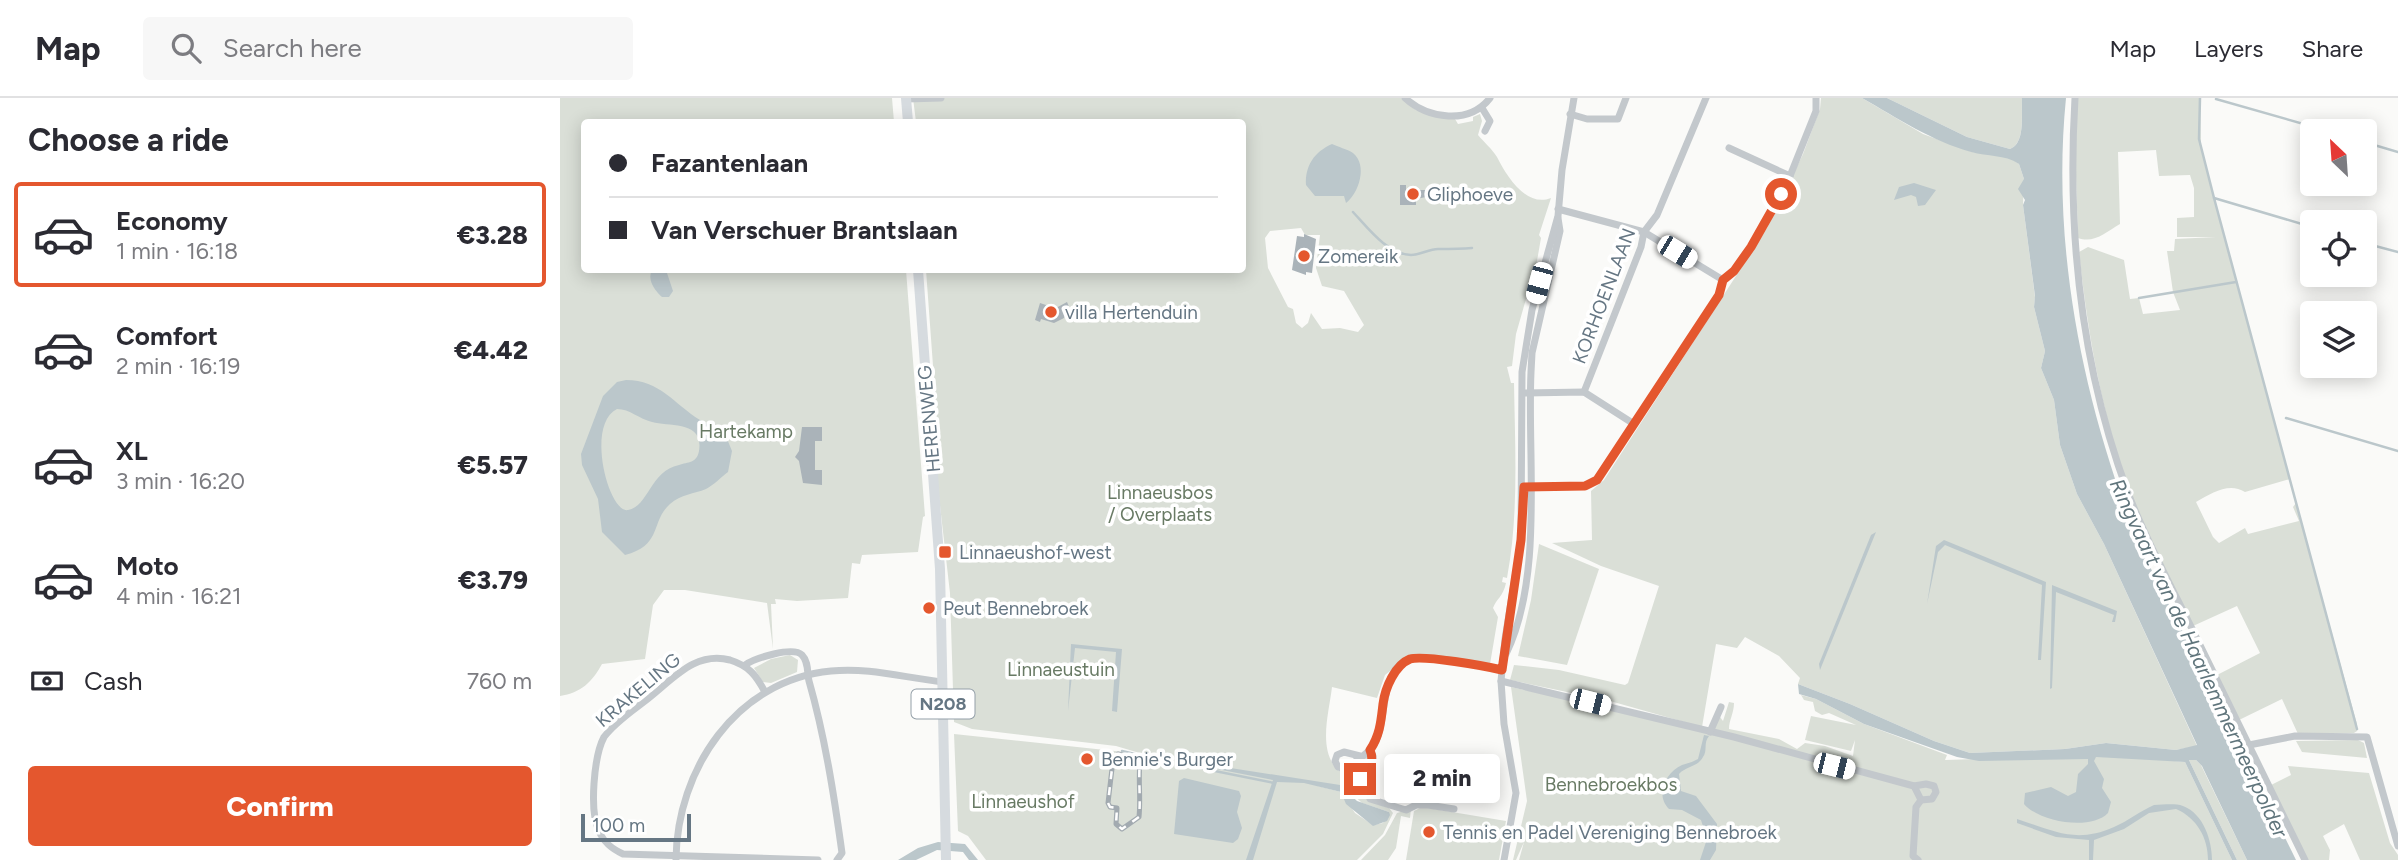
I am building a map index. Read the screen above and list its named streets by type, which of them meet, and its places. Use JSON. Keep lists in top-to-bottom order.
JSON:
{
  "streets": {
    "main road": ["HERENWEG", "N208"],
    "street": ["KORHOENLAAN", "KRAKELING"]
  },
  "crossings": [
    ["HERENWEG", "N208"]
  ],
  "water": ["Ringvaart van de Haarlemmermeerpolder"],
  "parks": [
    "Hartekamp",
    "Linnaeusbos / Overplaats",
    "Linnaeustuin",
    "Bennebroekbos",
    "Linnaeushof"
  ],
  "places": {
    "other": [
      "Gliphoeve",
      "Zomereik",
      "villa Hertenduin",
      "Peut Bennebroek",
      "Bennie's Burger",
      "Tennis en Padel Vereniging Bennebroek"
    ],
    "transit": ["Linnaeushof-west"]
  },
  "scale_bar": "100 m",
  "north": "top left",
  "page": {
    "header": "Map",
    "search": "Search here",
    "nav": ["Map", "Layers", "Share"],
    "heading": "Choose a ride",
    "banner": ["Fazantenlaan", "Van Verschuer Brantslaan"],
    "list": [
      {
        "name": "Economy",
        "note": "1 min · 16:18",
        "value": "€3.28"
      },
      {
        "name": "Comfort",
        "note": "2 min · 16:19",
        "value": "€4.42"
      },
      {
        "name": "XL",
        "note": "3 min · 16:20",
        "value": "€5.57"
      },
      {
        "name": "Moto",
        "note": "4 min · 16:21",
        "value": "€3.79"
      }
    ],
    "pay": ["Cash", "760 m"],
    "buttons": "Confirm",
    "bubble": "2 min",
    "scale": "100 m"
  }
}
